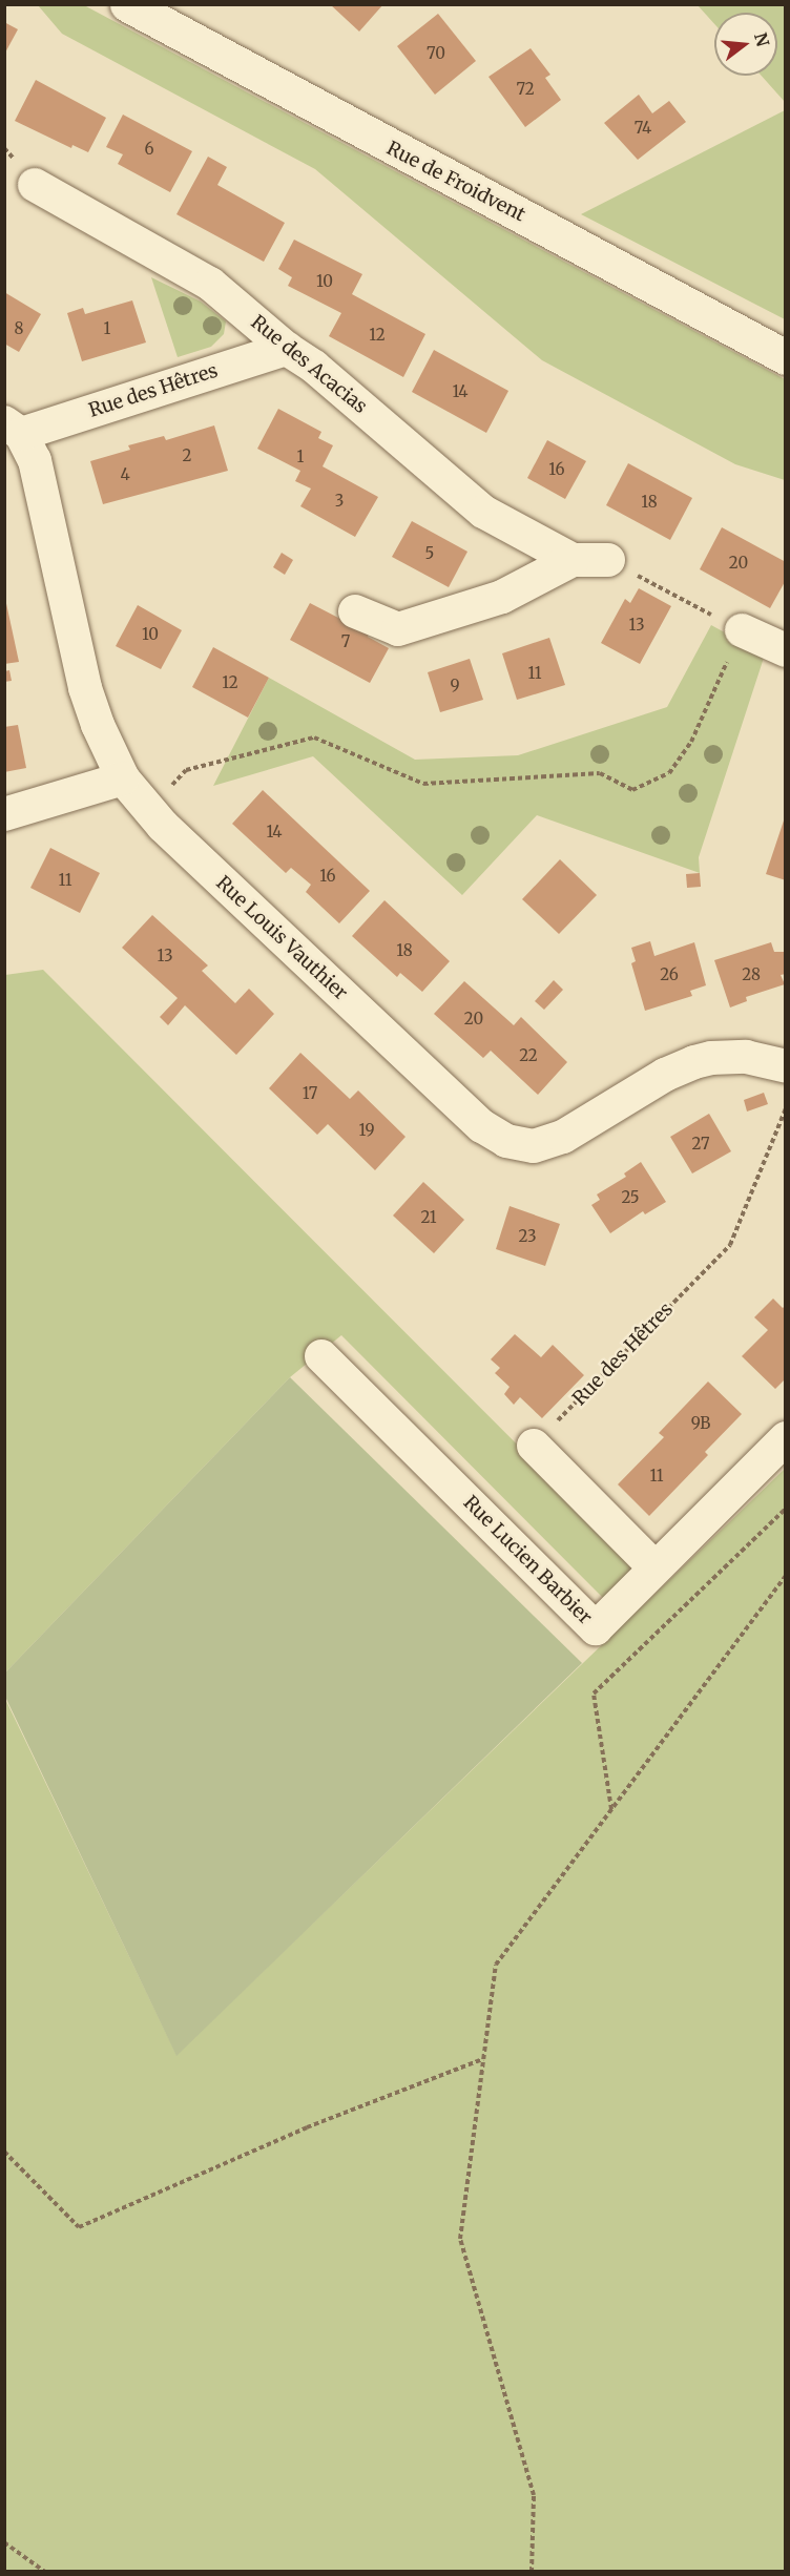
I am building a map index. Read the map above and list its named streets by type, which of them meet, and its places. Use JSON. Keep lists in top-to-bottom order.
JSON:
{
  "streets": {
    "street": [
      "Rue de Froidvent",
      "Rue des Acacias",
      "Rue des Hêtres",
      "Rue Louis Vauthier",
      "Rue Lucien Barbier"
    ]
  },
  "crossings": [
    ["Rue des Acacias", "Rue des Hêtres"],
    ["Rue des Hêtres", "Rue Louis Vauthier"]
  ],
  "house_numbers": [
    "70",
    "72",
    "74",
    "6",
    "10",
    "8",
    "1",
    "12",
    "14",
    "2",
    "1",
    "16",
    "4",
    "3",
    "18",
    "5",
    "20",
    "13",
    "10",
    "7",
    "11",
    "12",
    "9",
    "14",
    "16",
    "11",
    "18",
    "13",
    "26",
    "28",
    "20",
    "22",
    "17",
    "19",
    "27",
    "25",
    "21",
    "23",
    "9B",
    "11"
  ],
  "north": "right"
}
